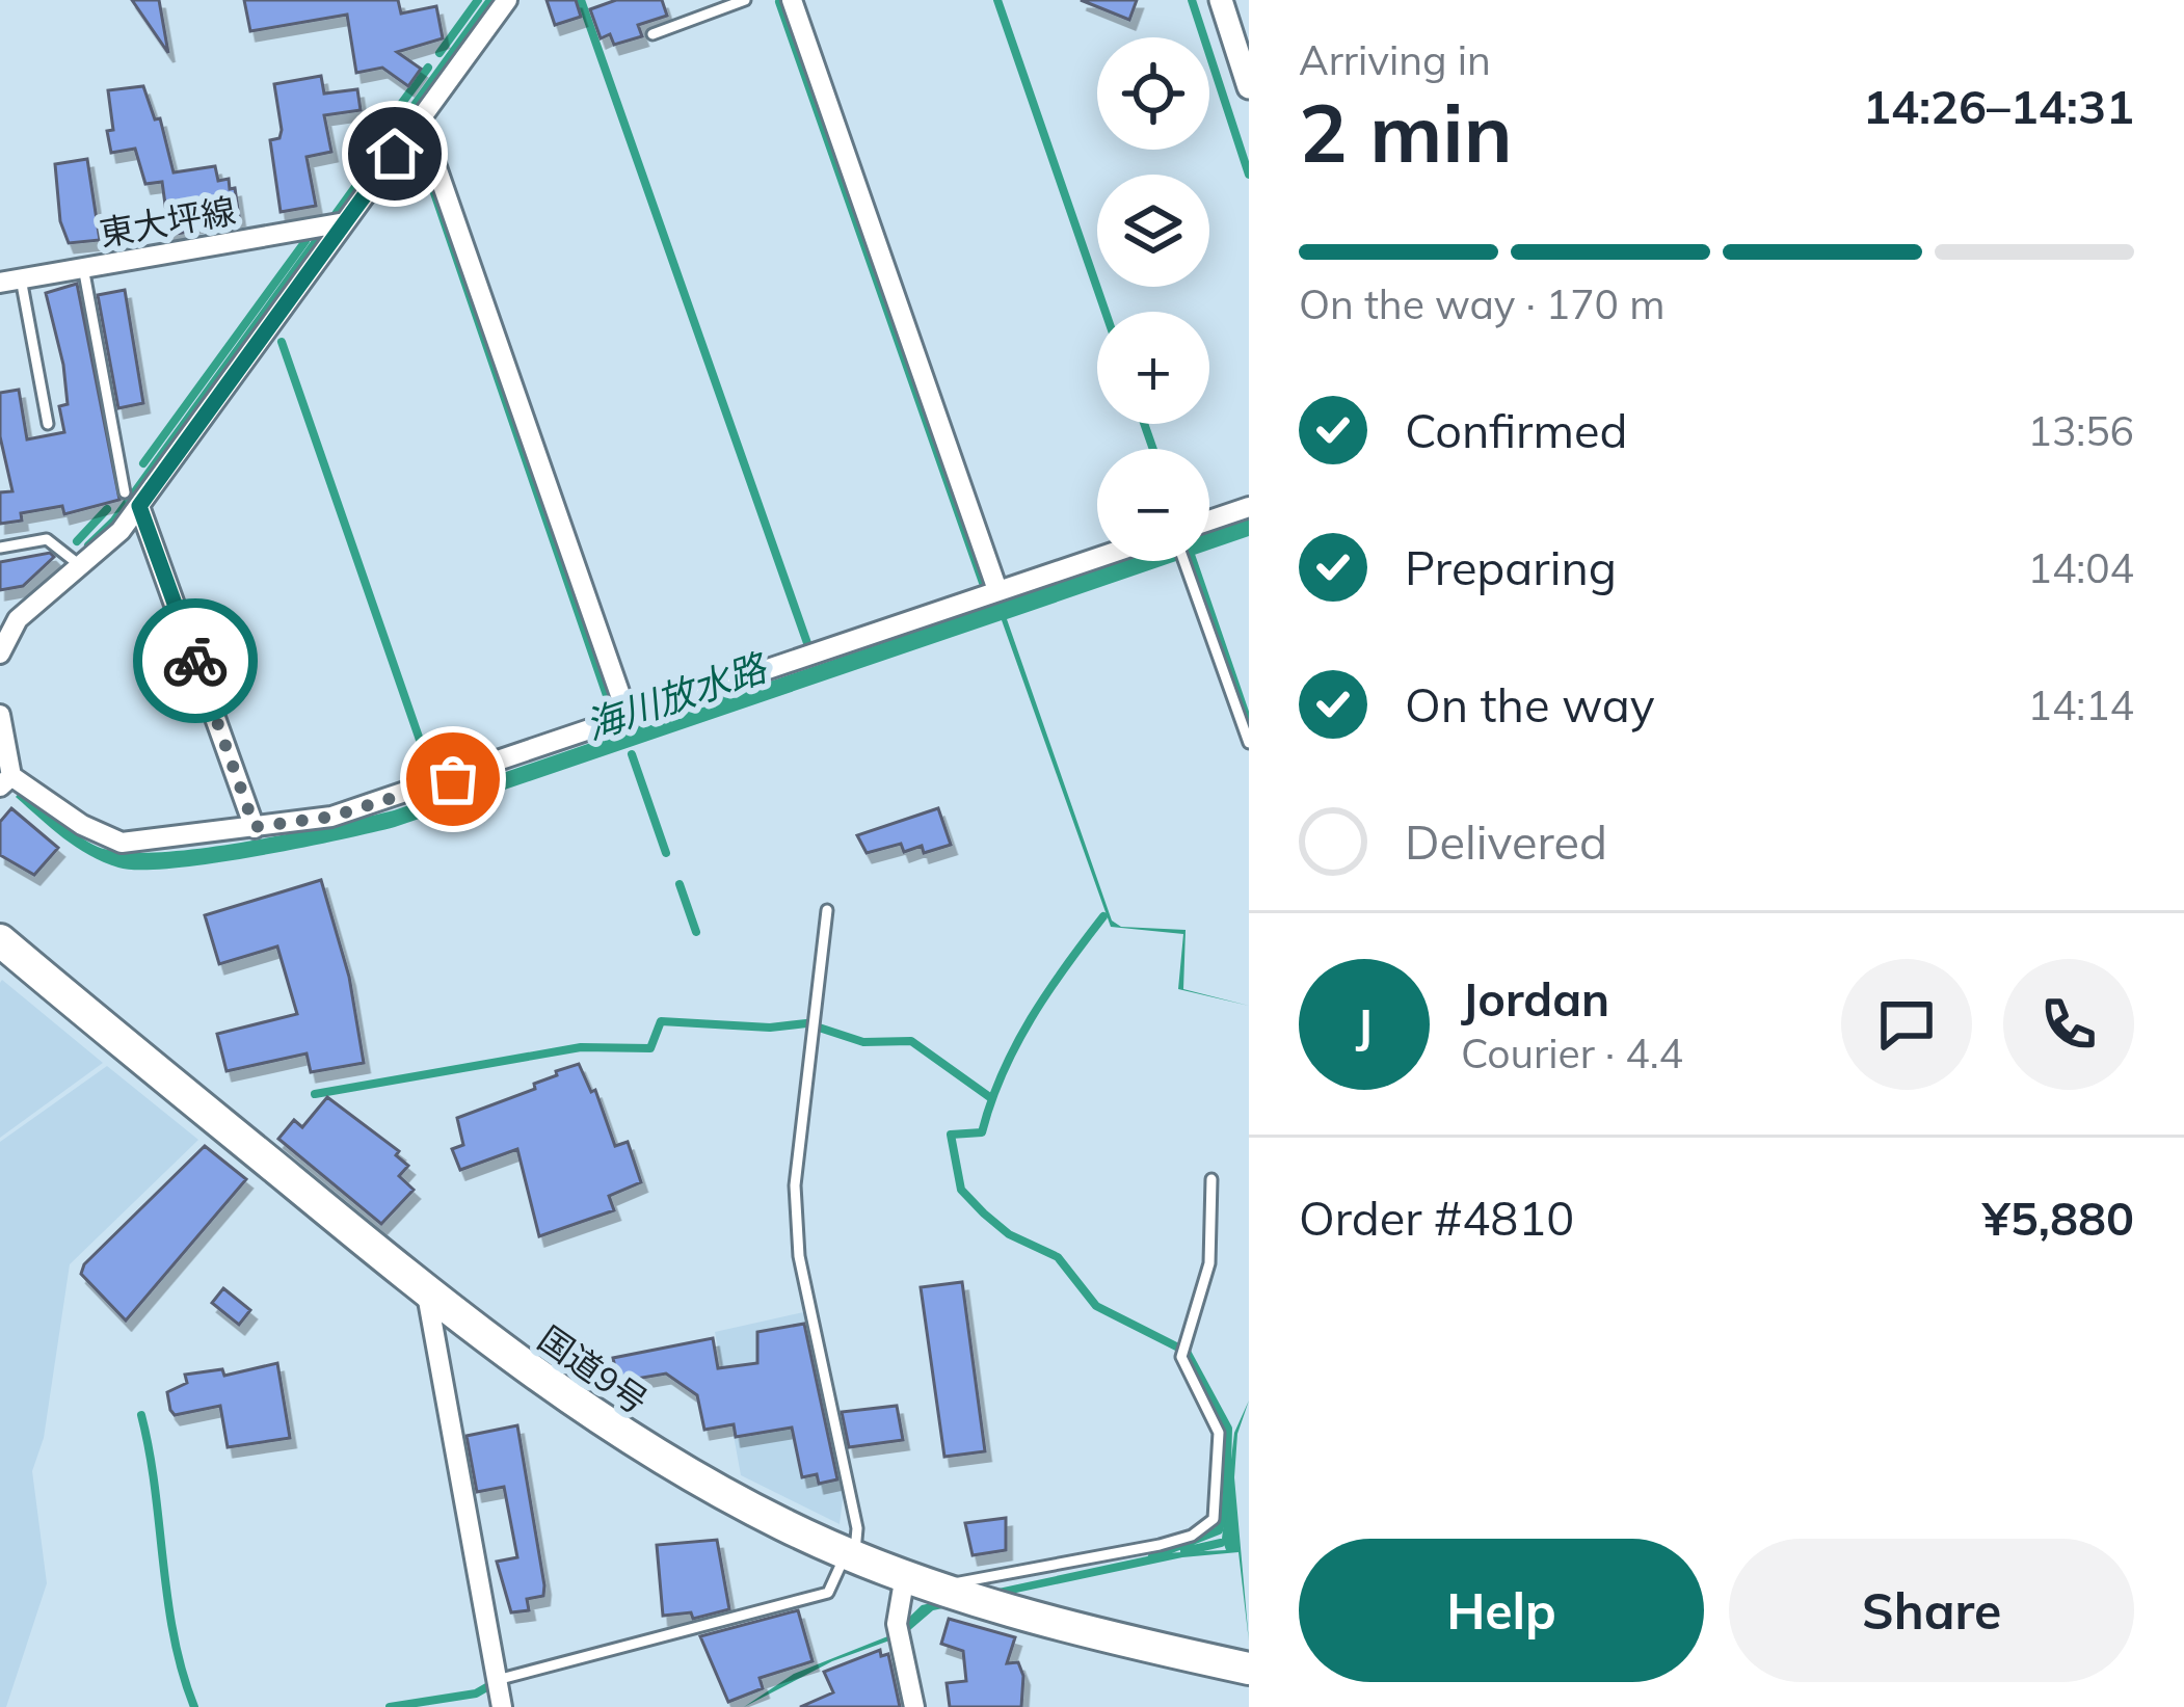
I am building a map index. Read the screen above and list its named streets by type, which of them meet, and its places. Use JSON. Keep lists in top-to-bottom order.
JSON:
{
  "streets": {
    "highway": ["国道9号"],
    "street": ["東大坪線"]
  },
  "water": ["海川放水路"],
  "page": {
    "heading": ["2 min", "Arriving in", "14:26–14:31"],
    "panel": [
      "Jordan",
      "Courier · 4.4",
      "Order #4810",
      "¥5,880"
    ],
    "map_buttons": ["+", "−"],
    "bar": "On the way · 170 m",
    "list": [
      ["Confirmed", "13:56"],
      ["Preparing", "14:04"],
      ["On the way", "14:14"],
      "Delivered"
    ],
    "round": "J",
    "buttons": ["Help", "Share"]
  }
}
